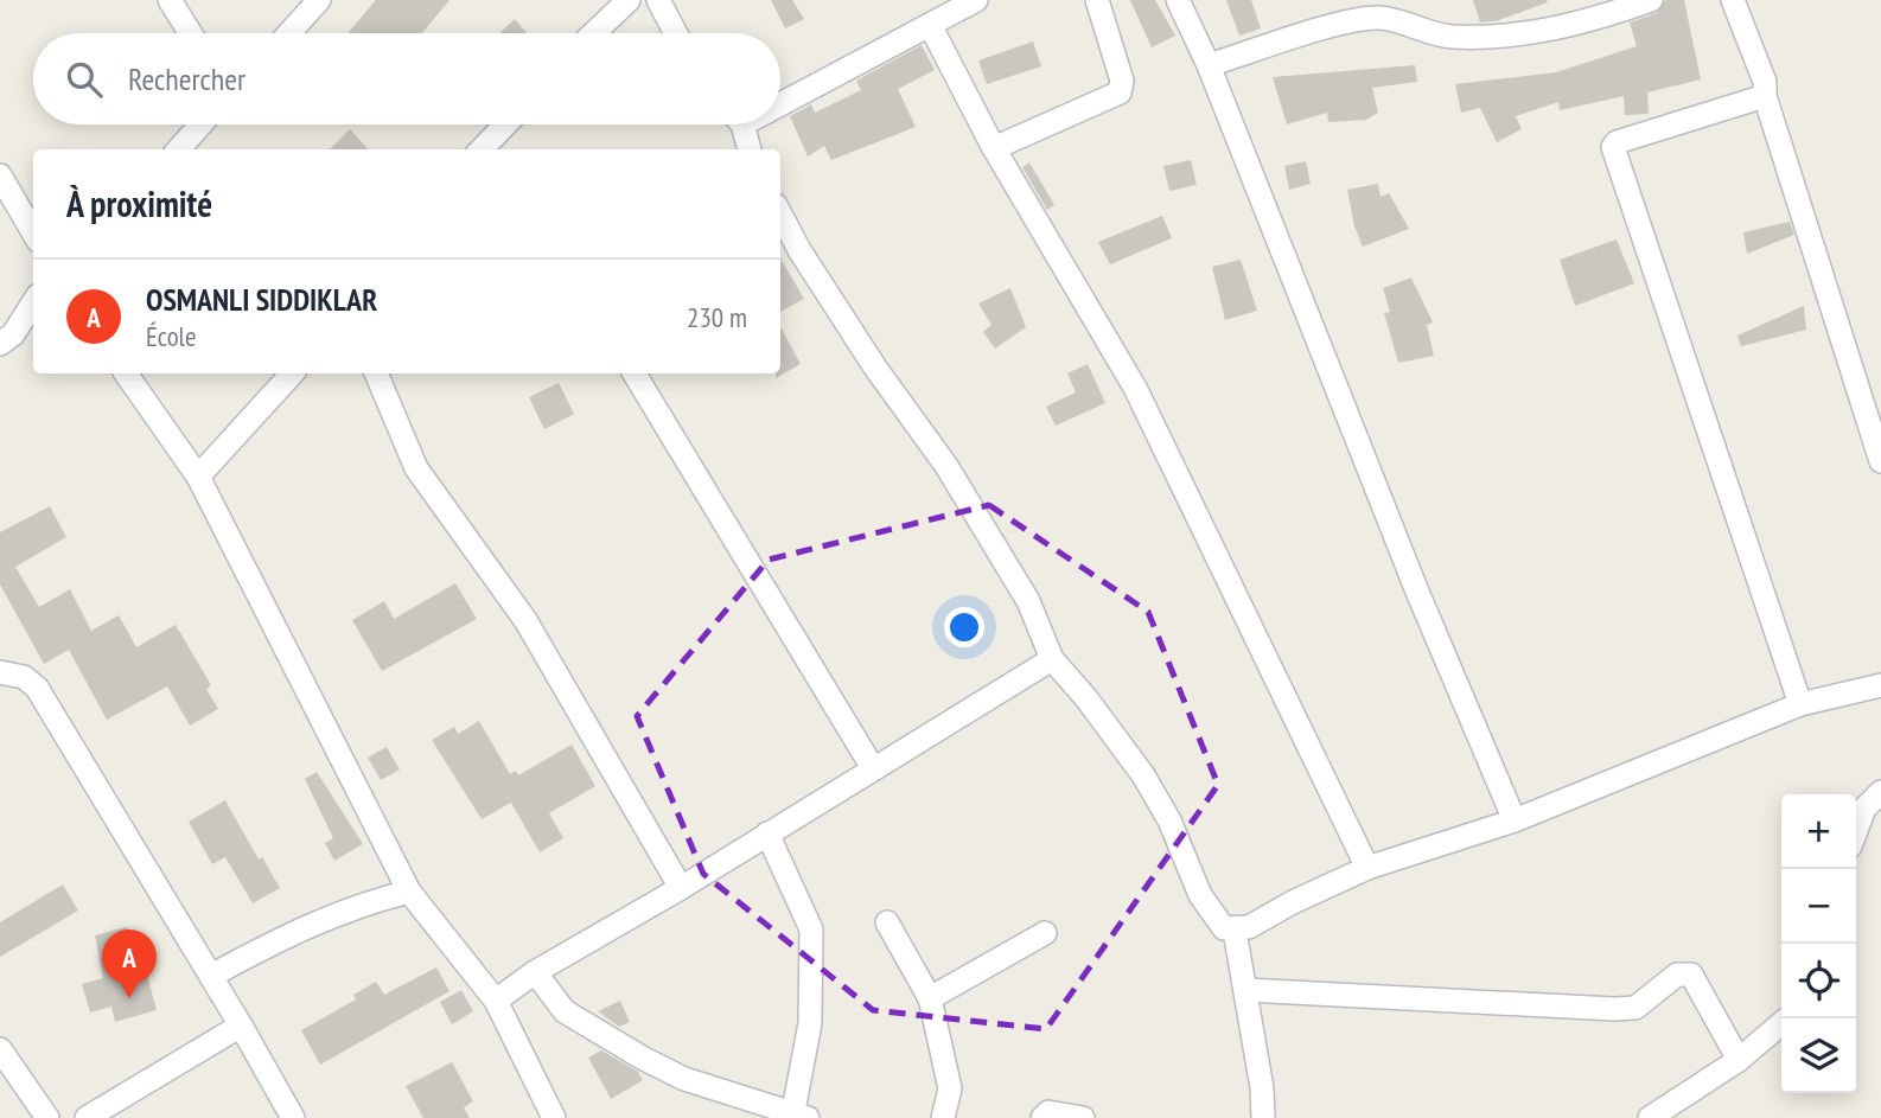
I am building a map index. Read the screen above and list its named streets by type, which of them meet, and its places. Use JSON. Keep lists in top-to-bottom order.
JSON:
{
  "page": {
    "search": "Rechercher",
    "heading": "À proximité",
    "list": [
      {
        "mark": "A",
        "name": "OSMANLI SIDDIKLAR",
        "note": "École",
        "value": "230 m"
      }
    ],
    "map_buttons": ["+", "−"],
    "pins": "A"
  }
}
